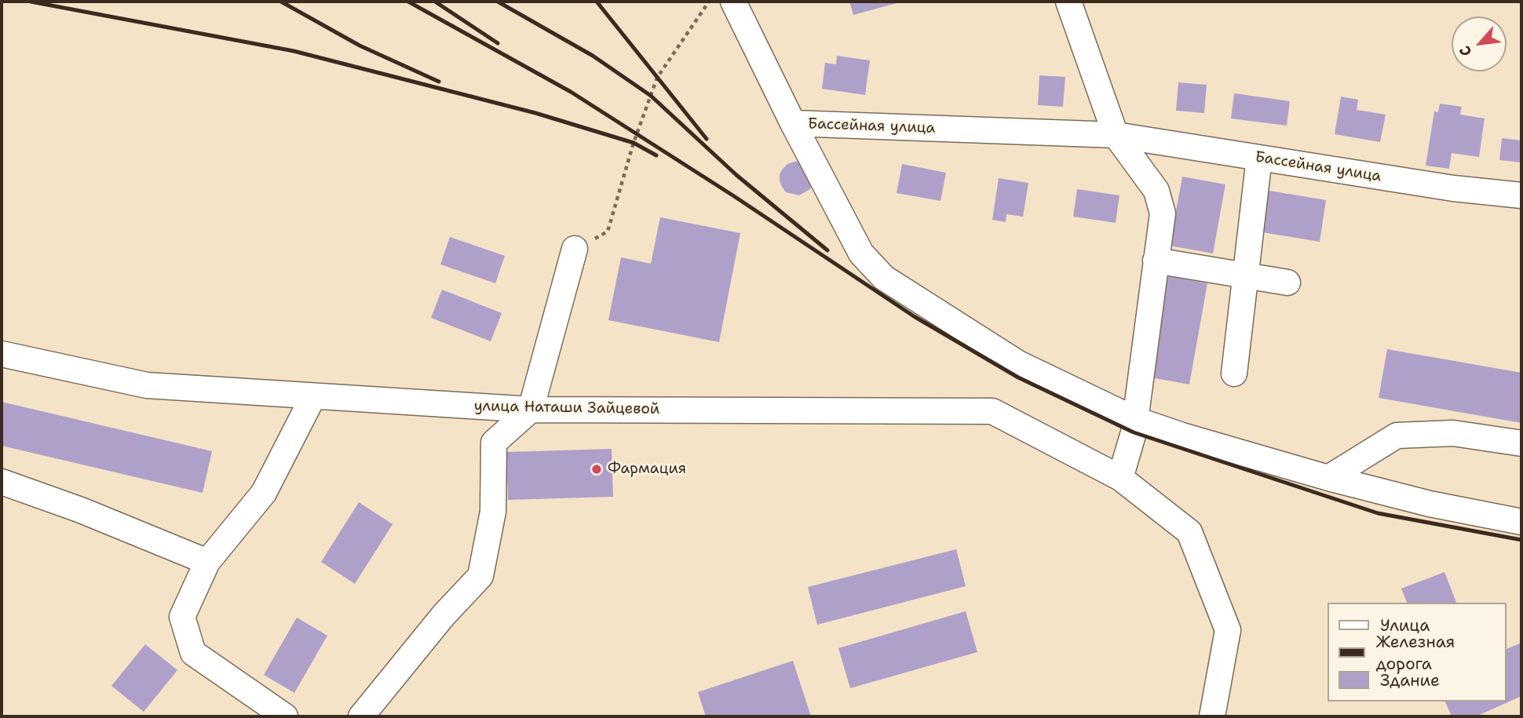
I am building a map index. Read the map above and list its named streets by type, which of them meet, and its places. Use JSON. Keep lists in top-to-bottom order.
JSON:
{
  "streets": {
    "street": ["Бассейная улица", "улица Наташи Зайцевой"]
  },
  "places": ["Фармация"],
  "legend": ["Улица", "Железная дорога", "Здание"],
  "north": "bottom left"
}
